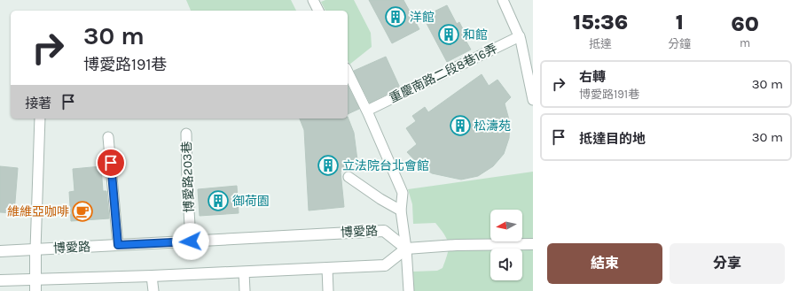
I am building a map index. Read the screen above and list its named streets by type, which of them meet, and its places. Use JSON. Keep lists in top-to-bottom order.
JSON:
{
  "streets": {
    "street": ["博愛路"],
    "lane": ["重慶南路二段8巷16弄", "博愛路203巷"]
  },
  "crossings": [
    ["博愛路203巷", "博愛路"]
  ],
  "places": {
    "building": [
      "洋館",
      "和館",
      "松濤苑",
      "立法院台北會館",
      "御荷園"
    ],
    "cafe": ["維維亞咖啡"]
  },
  "north": "left",
  "page": {
    "eta": [
      "15:36",
      "抵達",
      "1",
      "分鐘",
      "60",
      "m"
    ],
    "turn": ["30 m", "博愛路191巷"],
    "list": [
      {
        "name": "右轉",
        "note": "博愛路191巷",
        "value": "30 m"
      },
      {
        "name": "抵達目的地",
        "value": "30 m"
      }
    ],
    "then": "接著",
    "buttons": ["結束", "分享"]
  }
}
